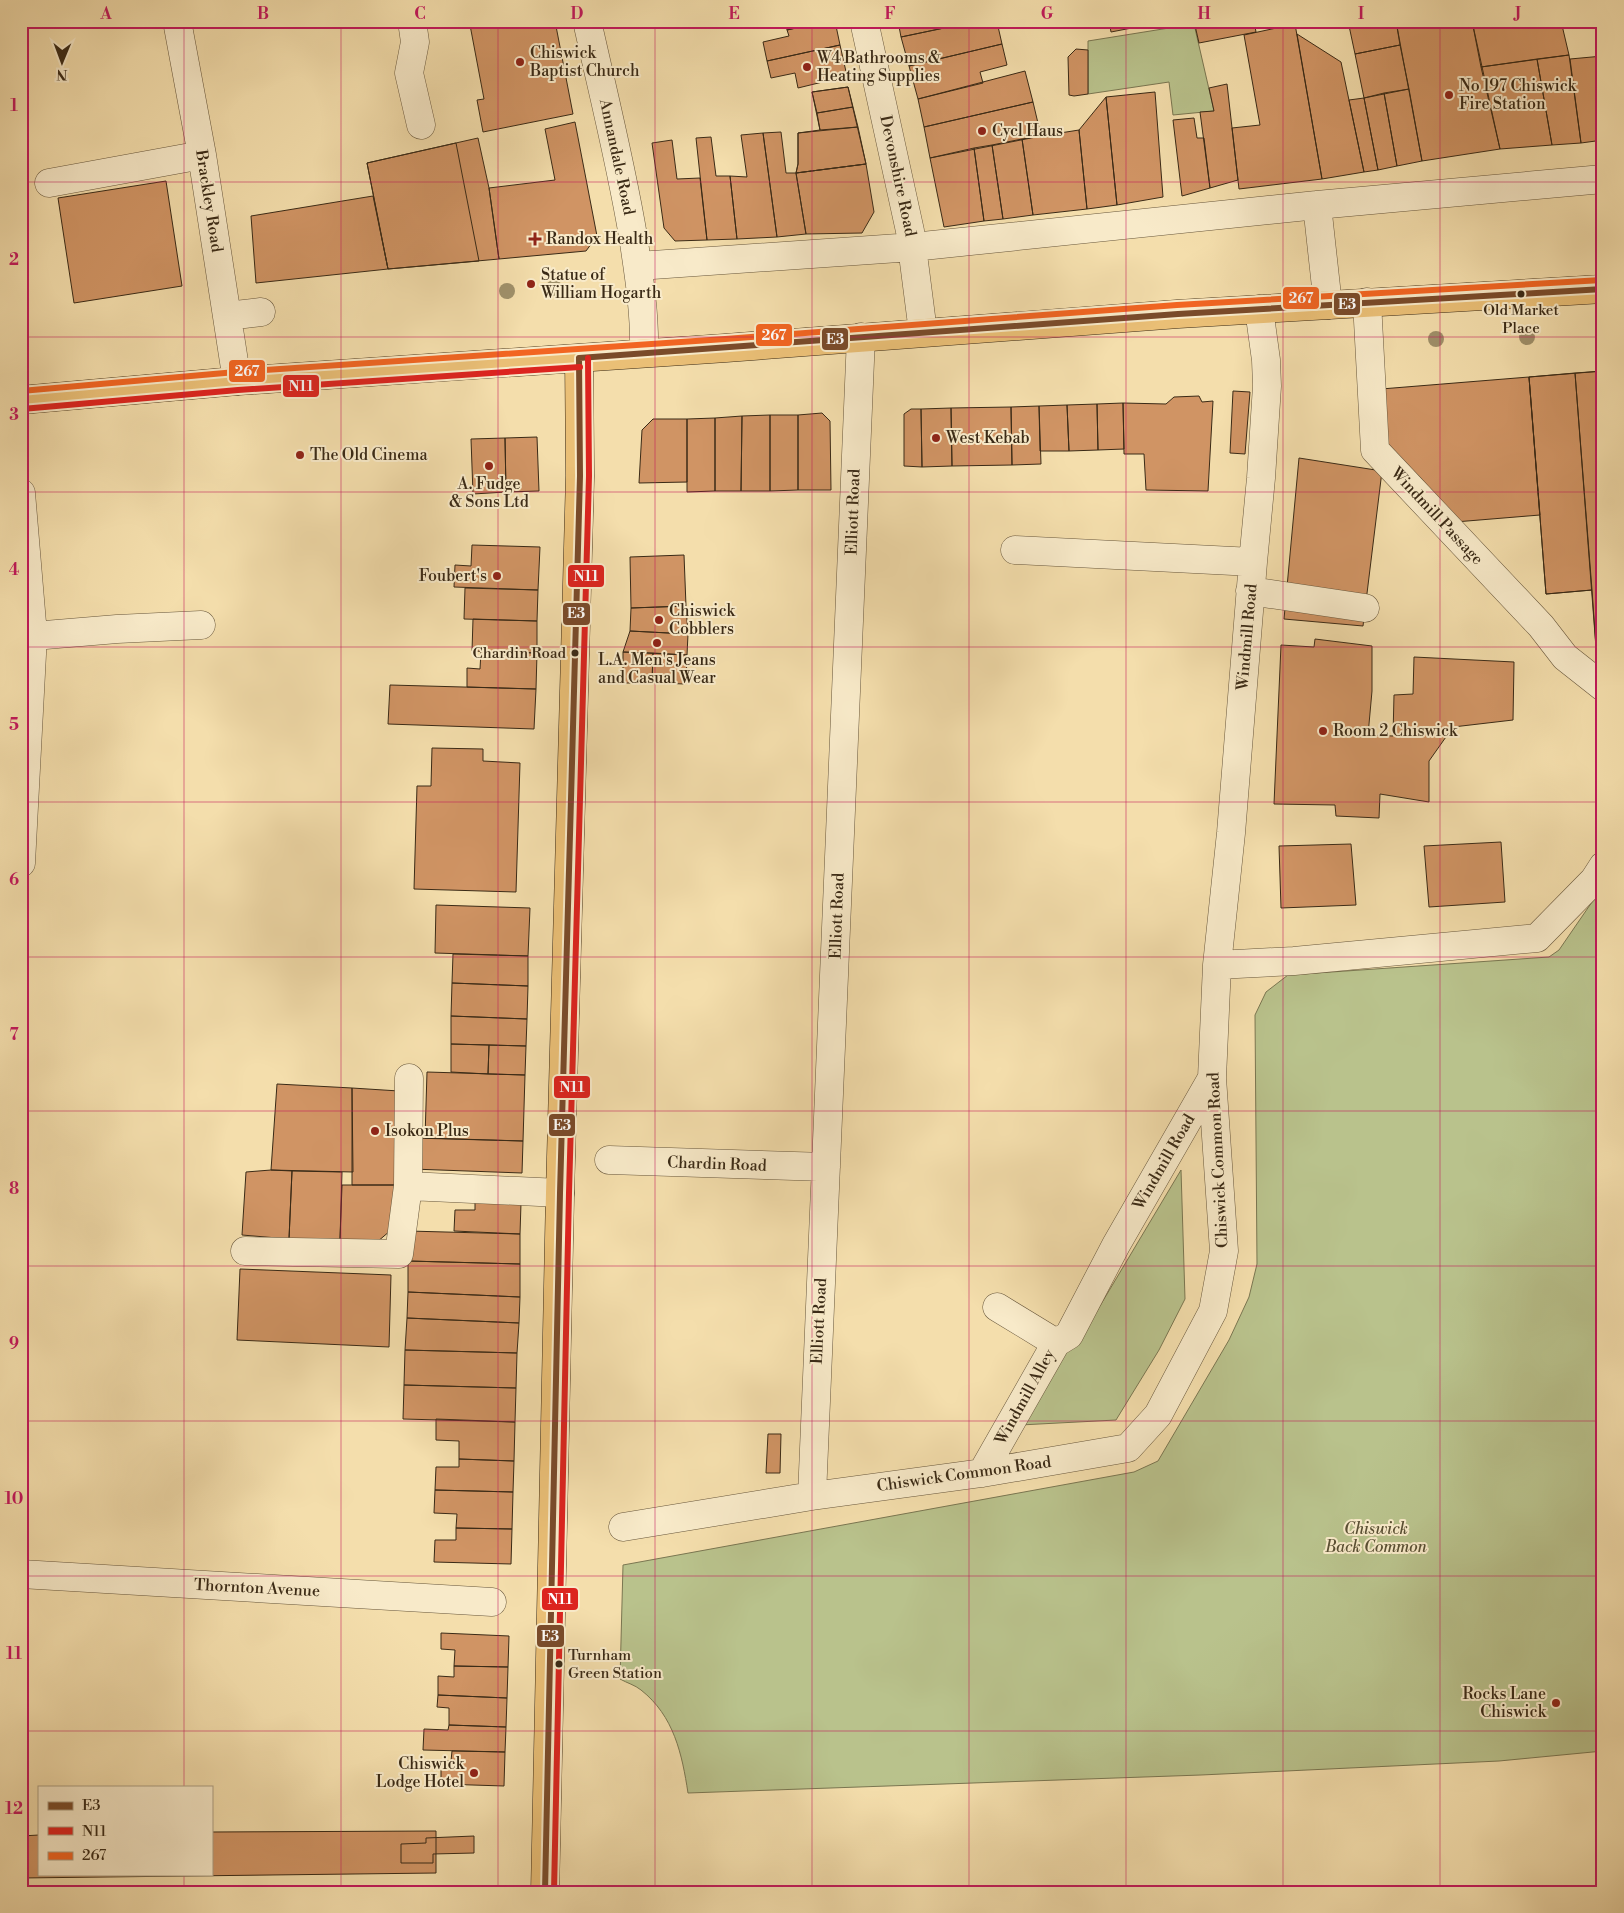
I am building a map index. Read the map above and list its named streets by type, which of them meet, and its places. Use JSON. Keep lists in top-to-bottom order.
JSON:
{
  "streets": {
    "street": [
      "Annandale Road",
      "Devonshire Road",
      "Brackley Road",
      "Elliott Road",
      "Windmill Passage",
      "Windmill Road",
      "Chiswick Common Road",
      "Chardin Road",
      "Windmill Alley",
      "Thornton Avenue"
    ]
  },
  "crossings": [
    ["Elliott Road", "Chiswick Common Road"],
    ["Elliott Road", "Chardin Road"],
    ["Windmill Road", "Chiswick Common Road"],
    ["Windmill Road", "Windmill Alley"],
    ["Chiswick Common Road", "Windmill Alley"]
  ],
  "parks": ["Chiswick Back Common"],
  "places": {
    "other": [
      "Chiswick Baptist Church",
      "W4 Bathrooms & Heating Supplies",
      "No 197 Chiswick Fire Station",
      "Cycl Haus",
      "Statue of William Hogarth",
      "Old Market Place",
      "West Kebab",
      "The Old Cinema",
      "A. Fudge & Sons Ltd",
      "Foubert's",
      "Chiswick Cobblers",
      "L.A. Men's Jeans and Casual Wear",
      "Chardin Road",
      "Room 2 Chiswick",
      "Isokon Plus",
      "Turnham Green Station",
      "Rocks Lane Chiswick",
      "Chiswick Lodge Hotel"
    ],
    "health": ["Randox Health"]
  },
  "lines": ["transit line 267", "transit line E3", "transit line N11"],
  "legend": ["E3", "N11", "267"],
  "north": "bottom",
  "grid": {
    "columns": [
      "A",
      "B",
      "C",
      "D",
      "E",
      "F",
      "G",
      "H",
      "I",
      "J"
    ],
    "rows": [
      "1",
      "2",
      "3",
      "4",
      "5",
      "6",
      "7",
      "8",
      "9",
      "10",
      "11",
      "12"
    ]
  }
}
